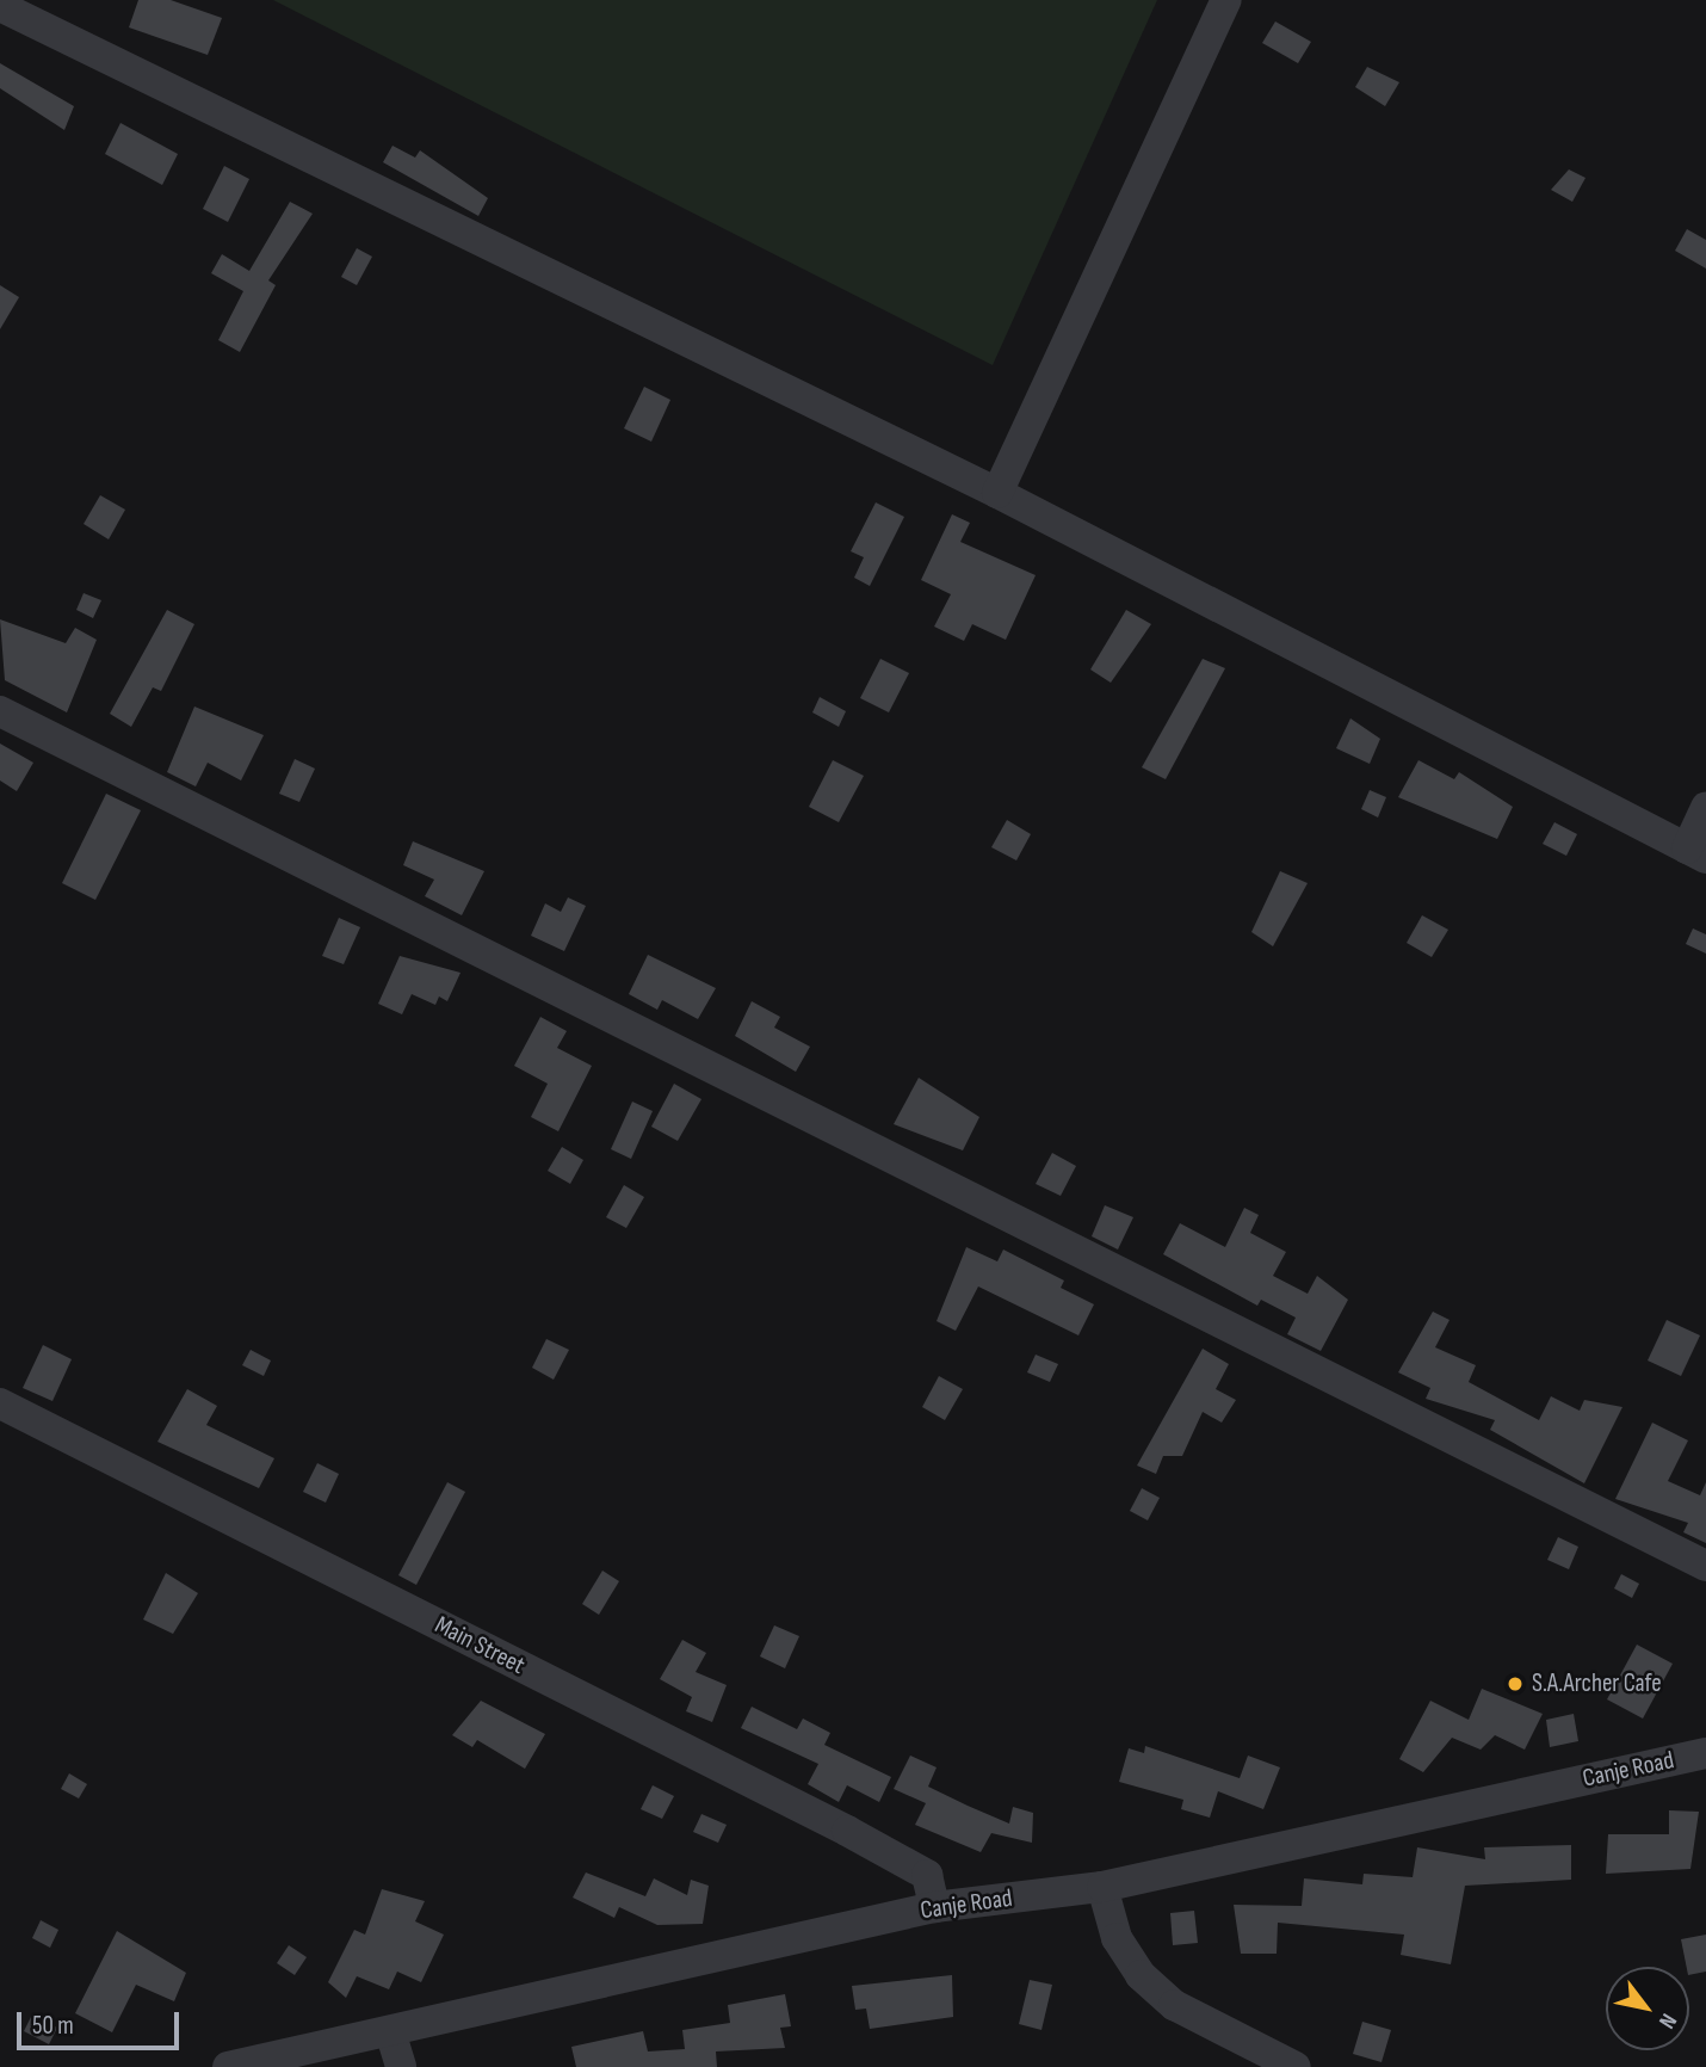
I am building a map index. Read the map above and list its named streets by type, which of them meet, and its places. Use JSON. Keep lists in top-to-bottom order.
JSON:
{
  "streets": {
    "street": ["Main Street", "Canje Road"]
  },
  "crossings": [
    ["Main Street", "Canje Road"]
  ],
  "places": ["S.A.Archer Cafe"],
  "scale_bar": "50 m",
  "north": "bottom right"
}
